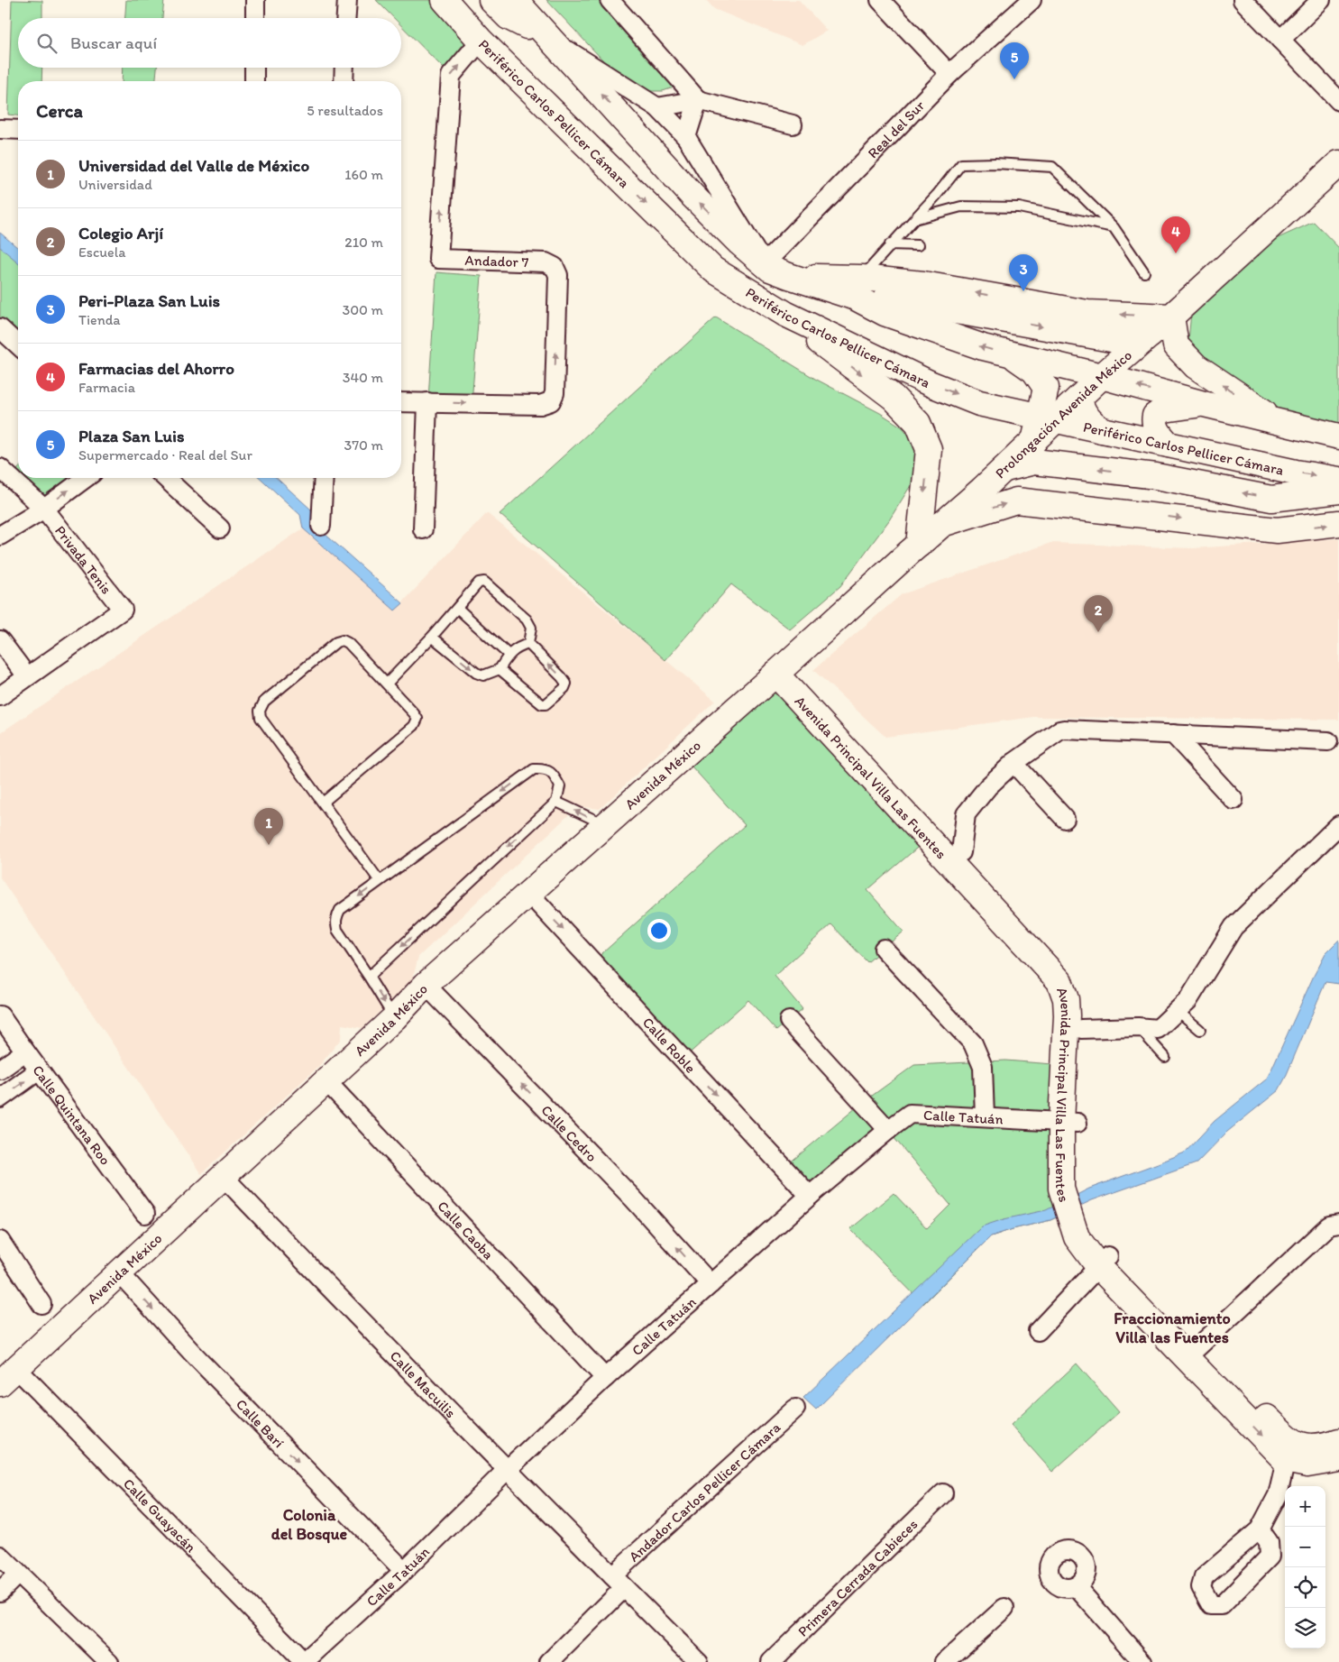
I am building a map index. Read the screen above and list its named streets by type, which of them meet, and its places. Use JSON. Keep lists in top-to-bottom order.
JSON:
{
  "streets": {
    "main road": [
      "Periférico Carlos Pellicer Cámara",
      "Prolongación Avenida México",
      "Avenida México",
      "Avenida Principal Villa Las Fuentes"
    ],
    "street": [
      "Real del Sur",
      "Andador 7",
      "Privada Tenis",
      "Calle Roble",
      "Calle Quintana Roo",
      "Calle Tatuán",
      "Calle Cedro",
      "Calle Caoba",
      "Calle Macuilis",
      "Calle Barí",
      "Andador Carlos Pellicer Cámara",
      "Calle Guayacán",
      "Primera Cerrada Cabieces"
    ]
  },
  "crossings": [
    ["Periférico Carlos Pellicer Cámara", "Real del Sur"],
    ["Periférico Carlos Pellicer Cámara", "Andador 7"],
    ["Periférico Carlos Pellicer Cámara", "Prolongación Avenida México"],
    ["Prolongación Avenida México", "Avenida México"],
    ["Prolongación Avenida México", "Avenida Principal Villa Las Fuentes"],
    ["Avenida México", "Avenida Principal Villa Las Fuentes"],
    ["Avenida México", "Calle Roble"],
    ["Avenida México", "Calle Cedro"],
    ["Avenida México", "Calle Caoba"],
    ["Avenida México", "Calle Macuilis"],
    ["Avenida México", "Calle Barí"],
    ["Avenida México", "Calle Guayacán"],
    ["Avenida Principal Villa Las Fuentes", "Calle Tatuán"],
    ["Calle Roble", "Calle Tatuán"],
    ["Calle Tatuán", "Calle Cedro"],
    ["Calle Tatuán", "Calle Caoba"],
    ["Calle Tatuán", "Calle Macuilis"],
    ["Calle Tatuán", "Calle Barí"],
    ["Calle Tatuán", "Calle Guayacán"],
    ["Calle Macuilis", "Andador Carlos Pellicer Cámara"]
  ],
  "one_way": ["Calle Cedro", "Calle Barí"],
  "districts": ["Fraccionamiento Villa las Fuentes", "Colonia del Bosque"],
  "page": {
    "search": "Buscar aquí",
    "pins": [
      "5",
      "4",
      "3",
      "2",
      "1"
    ],
    "heading": ["Cerca", "5 resultados"],
    "list": [
      {
        "mark": "1",
        "name": "Universidad del Valle de México",
        "note": "Universidad",
        "value": "160 m"
      },
      {
        "mark": "2",
        "name": "Colegio Arjí",
        "note": "Escuela",
        "value": "210 m"
      },
      {
        "mark": "3",
        "name": "Peri-Plaza San Luis",
        "note": "Tienda",
        "value": "300 m"
      },
      {
        "mark": "4",
        "name": "Farmacias del Ahorro",
        "note": "Farmacia",
        "value": "340 m"
      },
      {
        "mark": "5",
        "name": "Plaza San Luis",
        "note": "Supermercado · Real del Sur",
        "value": "370 m"
      }
    ],
    "map_buttons": ["+", "−"]
  }
}
